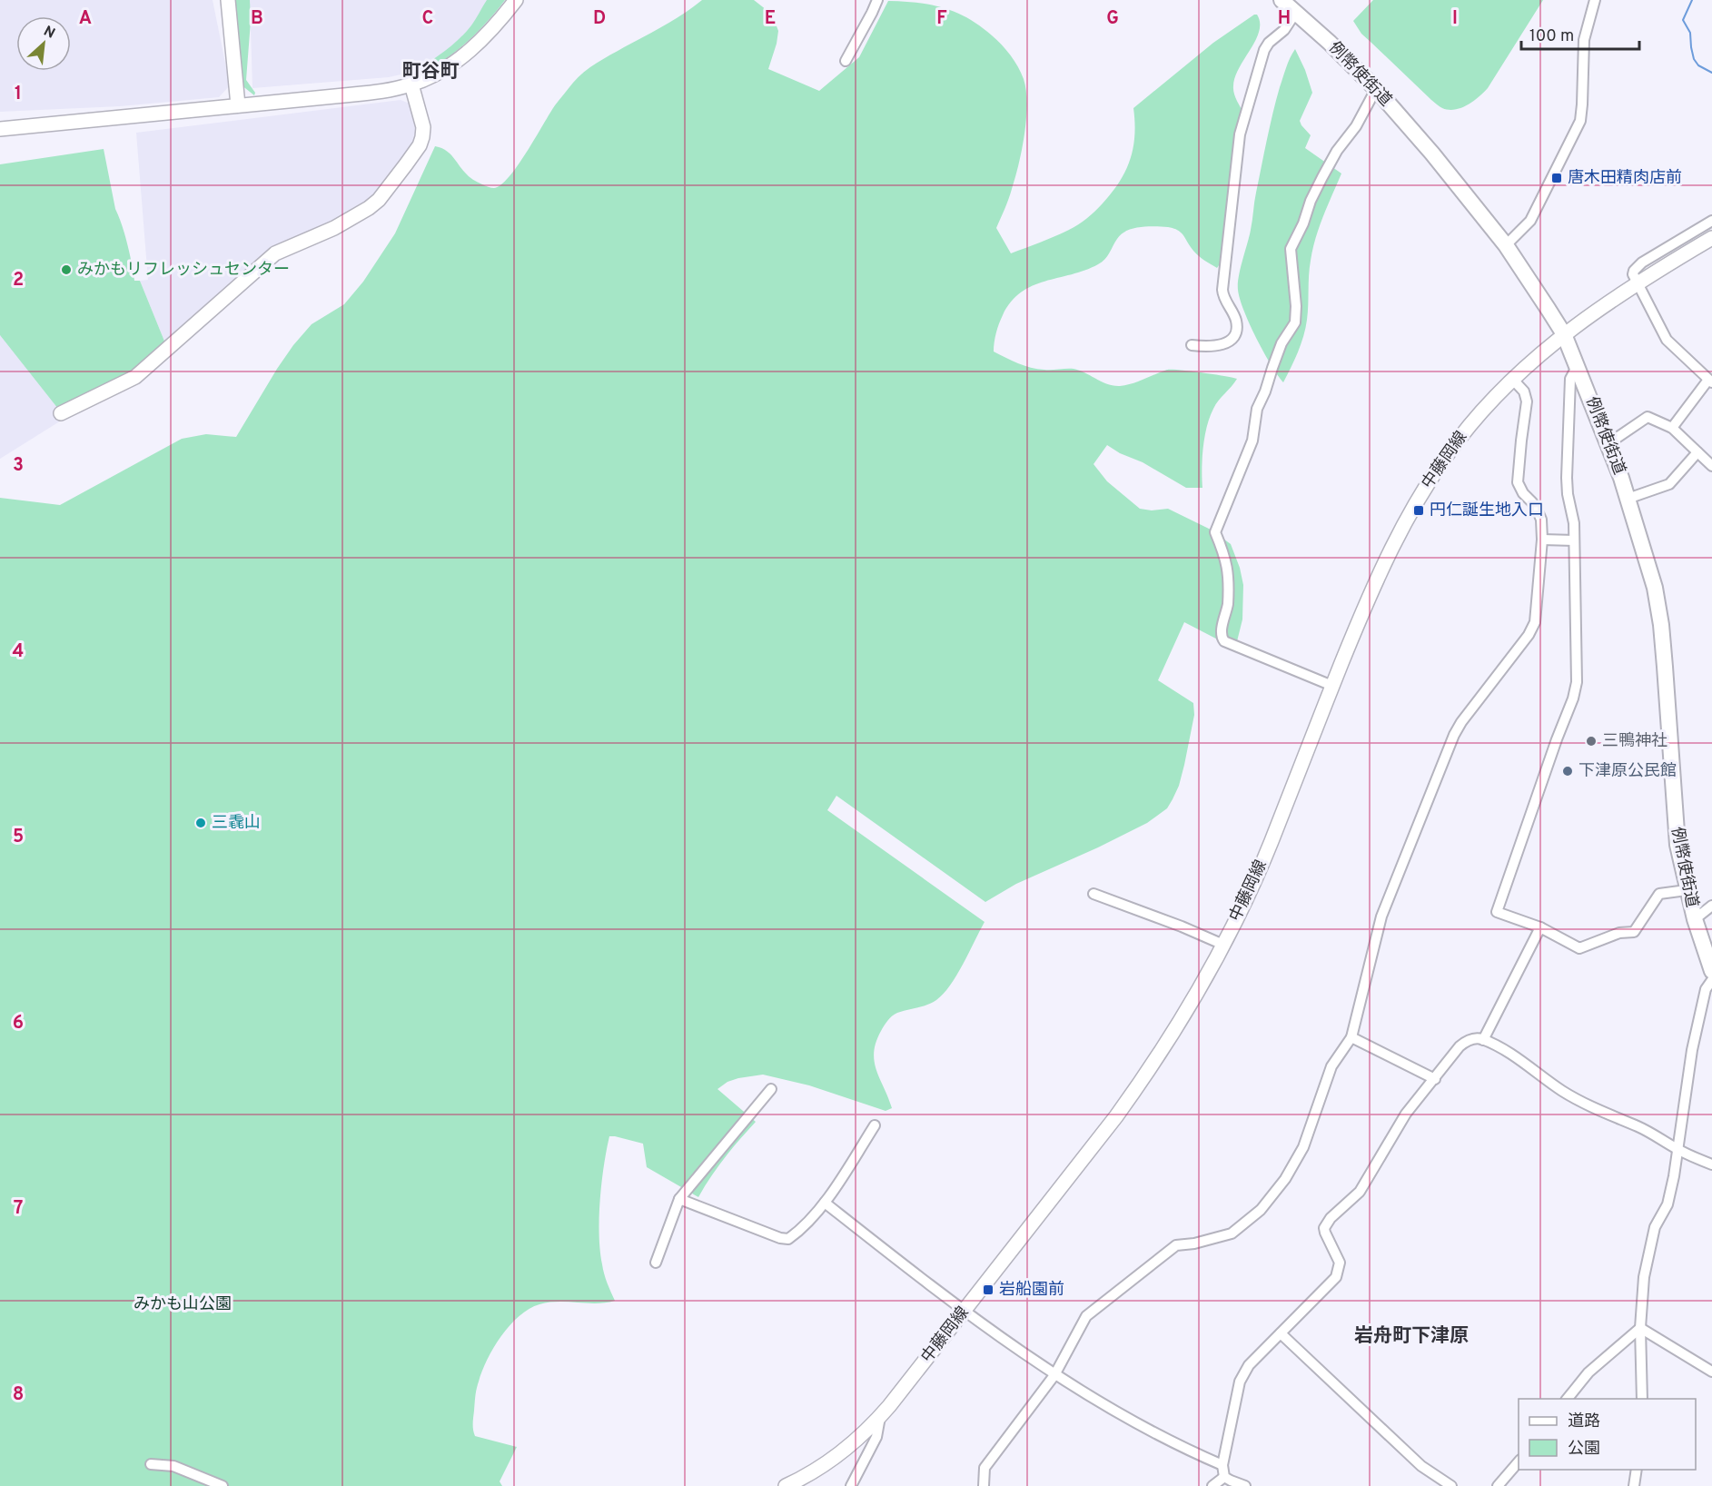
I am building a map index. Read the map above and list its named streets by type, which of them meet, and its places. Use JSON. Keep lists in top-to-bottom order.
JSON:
{
  "streets": {
    "main road": ["例幣使街道", "中藤岡線"]
  },
  "crossings": [
    ["例幣使街道", "中藤岡線"]
  ],
  "districts": ["町谷町", "岩舟町下津原"],
  "parks": ["みかも山公園"],
  "places": {
    "transit": ["唐木田精肉店前", "円仁誕生地入口", "岩船園前"],
    "other": [
      "みかもリフレッシュセンター",
      "三鴨神社",
      "下津原公民館",
      "三毳山"
    ]
  },
  "legend": ["道路", "公園"],
  "scale_bar": "100 m",
  "north": "top right",
  "grid": {
    "columns": [
      "A",
      "B",
      "C",
      "D",
      "E",
      "F",
      "G",
      "H",
      "I"
    ],
    "rows": [
      "1",
      "2",
      "3",
      "4",
      "5",
      "6",
      "7",
      "8"
    ]
  }
}
